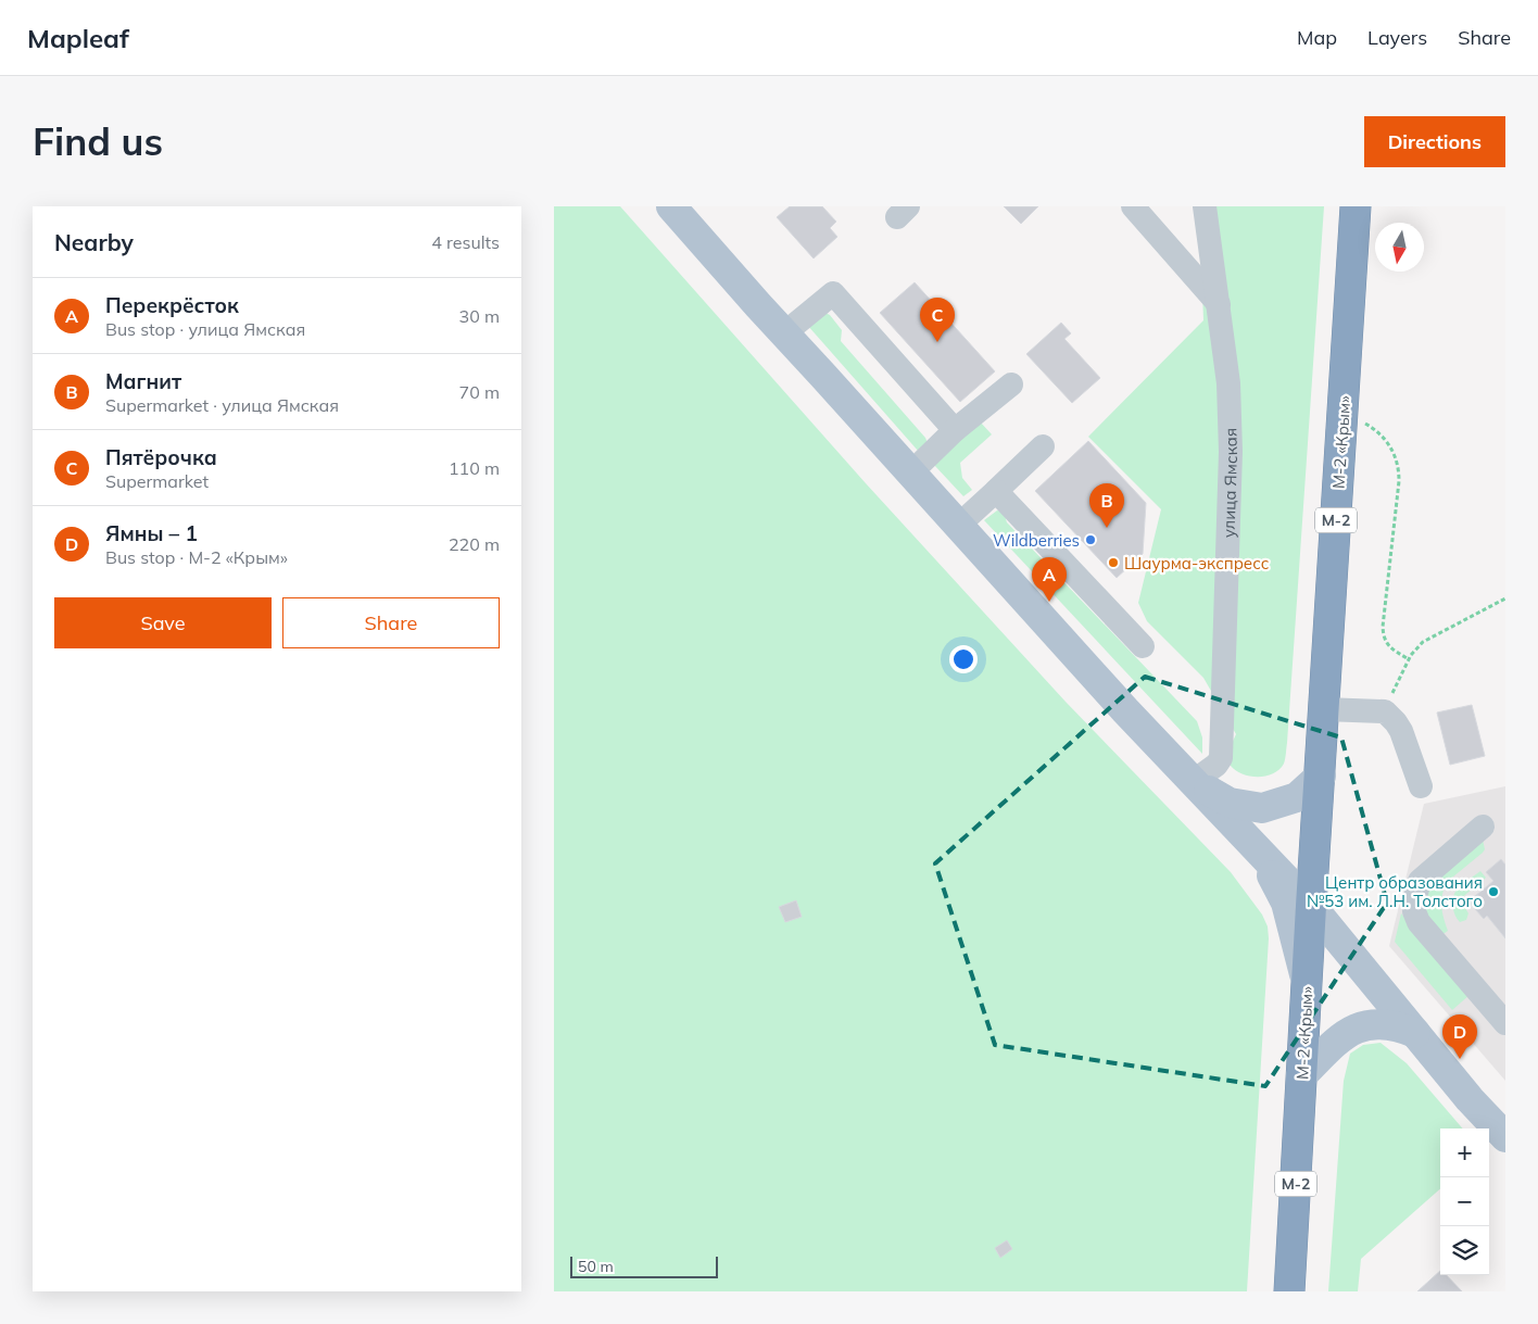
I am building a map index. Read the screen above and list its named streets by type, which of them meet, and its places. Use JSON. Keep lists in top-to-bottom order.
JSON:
{
  "streets": {
    "highway": ["М-2 «Крым»", "М-2"],
    "street": ["улица Ямская"]
  },
  "crossings": [
    ["М-2 «Крым»", "М-2"]
  ],
  "places": ["Wildberries", "Шаурма-экспресс", "Центр образования №53 им. Л.Н. Толстого"],
  "scale_bar": "50 m",
  "north": "bottom",
  "page": {
    "header": "Mapleaf",
    "nav": ["Map", "Layers", "Share"],
    "buttons": [
      "Directions",
      ["Save", "Share"]
    ],
    "title": "Find us",
    "heading": ["Nearby", "4 results"],
    "list": [
      {
        "mark": "A",
        "name": "Перекрёсток",
        "note": "Bus stop · улица Ямская",
        "value": "30 m"
      },
      {
        "mark": "B",
        "name": "Магнит",
        "note": "Supermarket · улица Ямская",
        "value": "70 m"
      },
      {
        "mark": "C",
        "name": "Пятёрочка",
        "note": "Supermarket",
        "value": "110 m"
      },
      {
        "mark": "D",
        "name": "Ямны – 1",
        "note": "Bus stop · М-2 «Крым»",
        "value": "220 m"
      }
    ],
    "pins": [
      "C",
      "B",
      "A",
      "D"
    ],
    "map_buttons": ["+", "−"],
    "scale": "50 m"
  }
}
